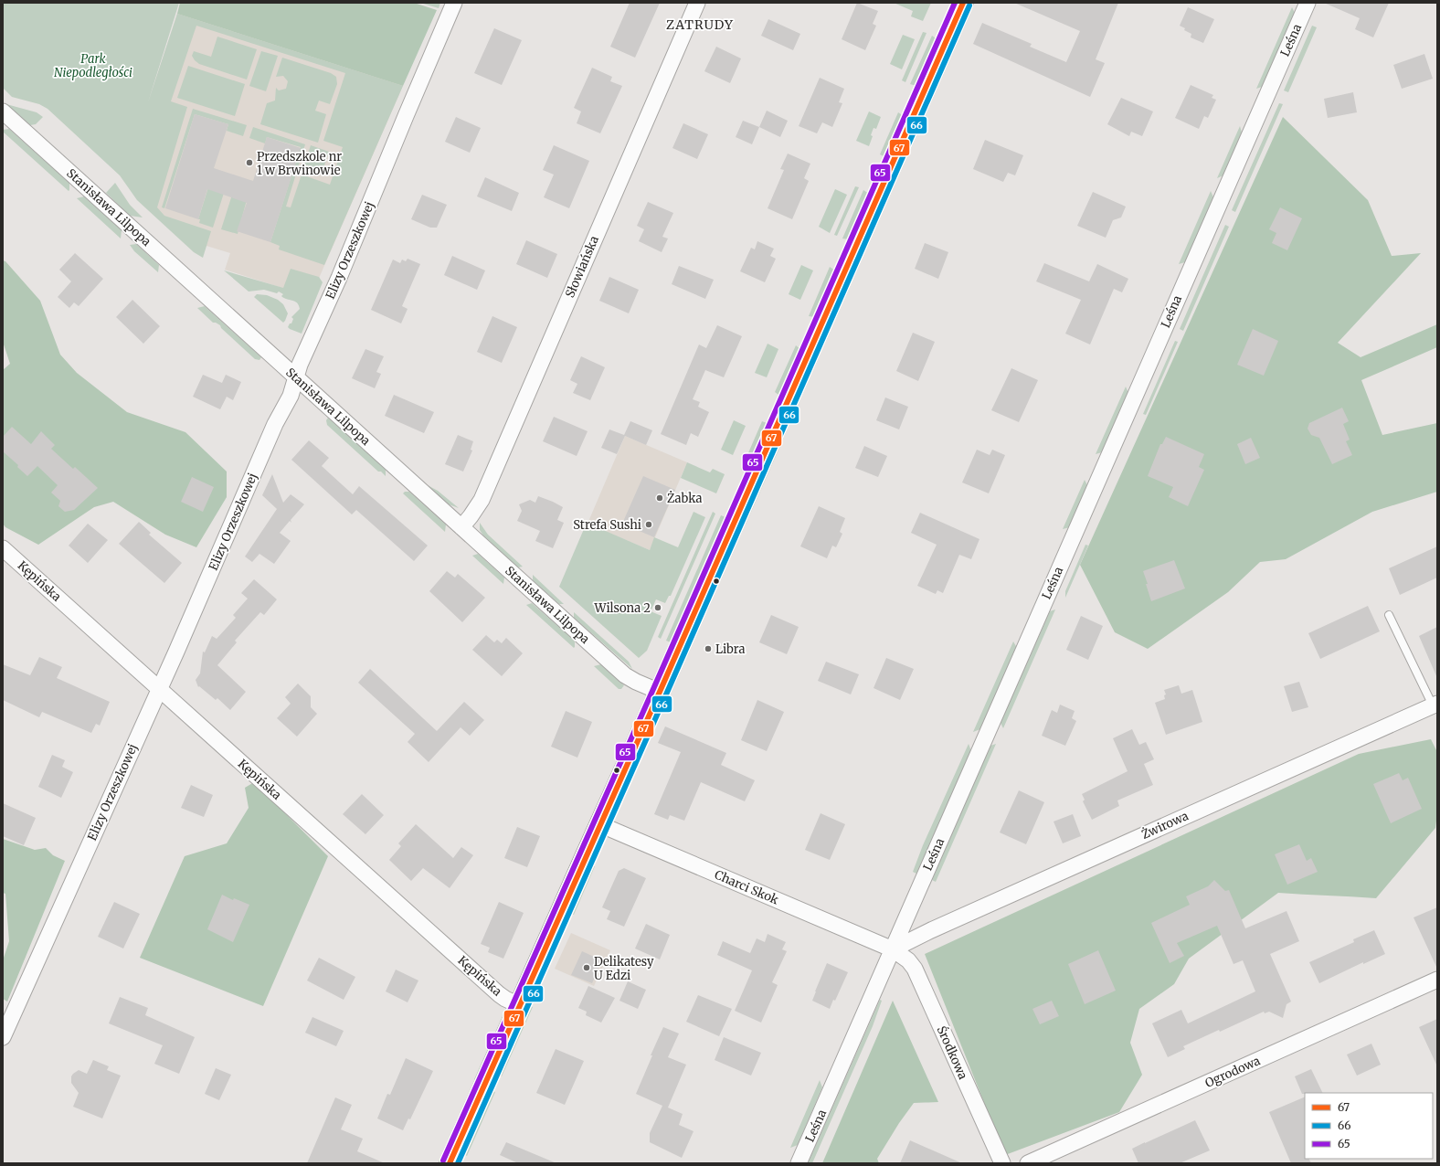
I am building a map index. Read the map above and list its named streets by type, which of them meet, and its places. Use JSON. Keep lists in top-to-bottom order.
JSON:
{
  "streets": {
    "street": [
      "Leśna",
      "Stanisława Lilpopa",
      "Elizy Orzeszkowej",
      "Słowiańska",
      "Kępińska",
      "Żwirowa",
      "Charci Skok",
      "Środkowa",
      "Ogrodowa"
    ]
  },
  "crossings": [
    ["Leśna", "Żwirowa"],
    ["Leśna", "Charci Skok"],
    ["Leśna", "Środkowa"],
    ["Stanisława Lilpopa", "Elizy Orzeszkowej"],
    ["Stanisława Lilpopa", "Słowiańska"],
    ["Elizy Orzeszkowej", "Kępińska"],
    ["Żwirowa", "Charci Skok"],
    ["Żwirowa", "Środkowa"],
    ["Charci Skok", "Środkowa"]
  ],
  "districts": ["ZATRUDY"],
  "parks": ["Park Niepodległości"],
  "places": [
    "Przedszkole nr 1 w Brwinowie",
    "Żabka",
    "Strefa Sushi",
    "Wilsona 2",
    "Libra",
    "Delikatesy U Edzi"
  ],
  "lines": ["transit line 67", "transit line 65", "transit line 66"],
  "legend": ["67", "66", "65"]
}
